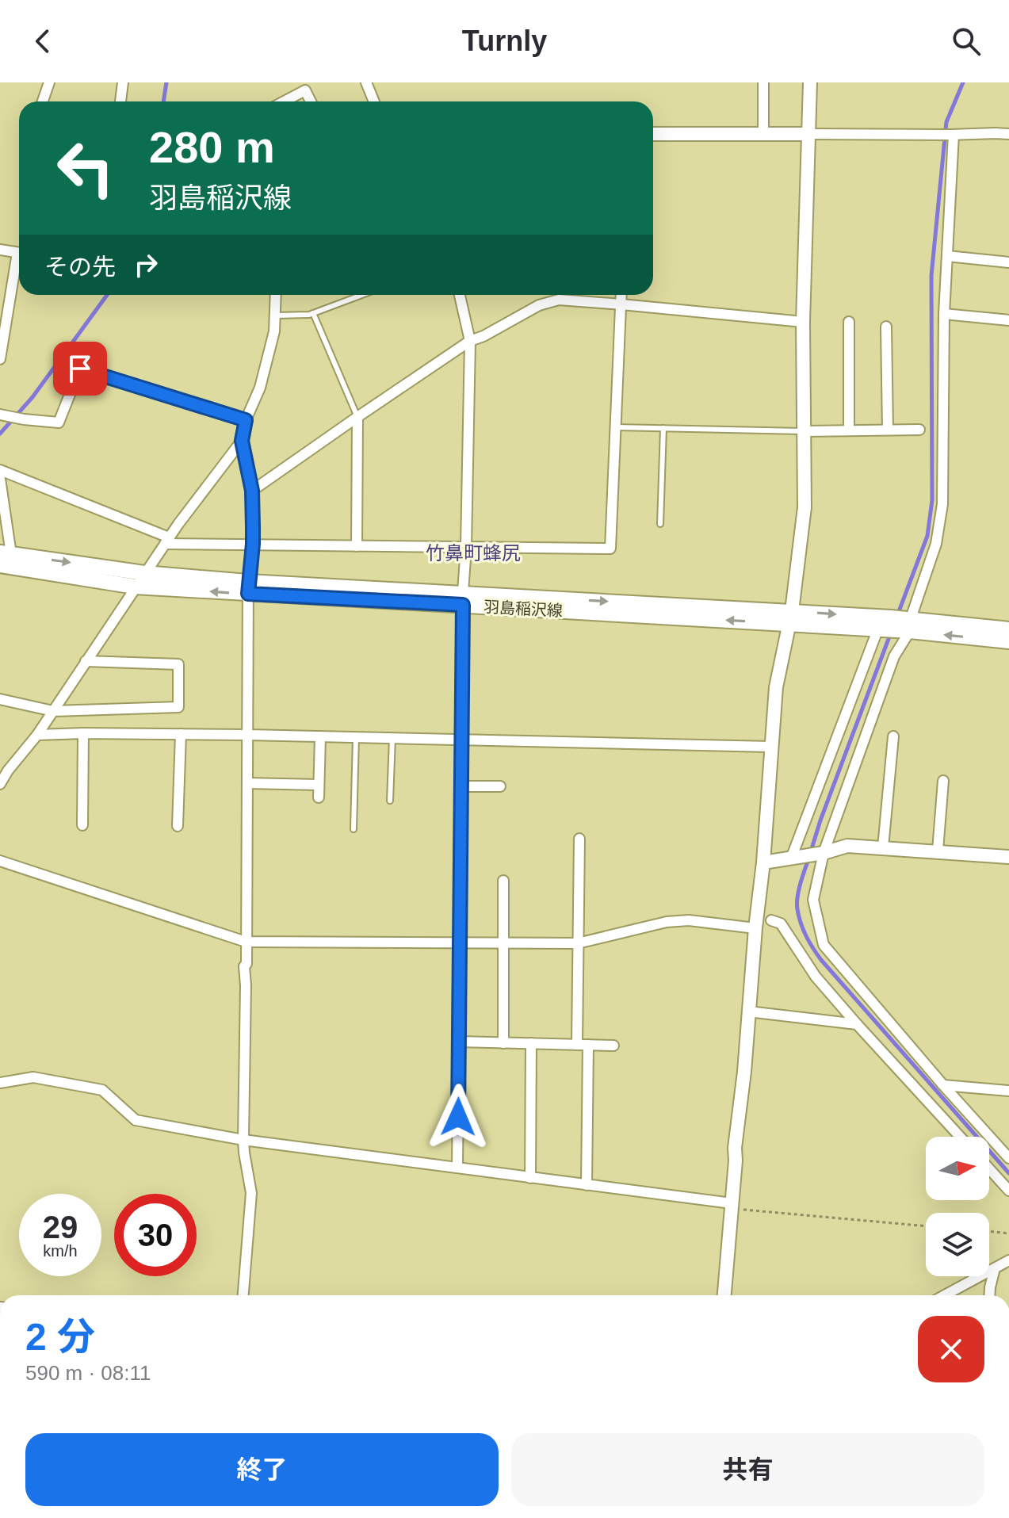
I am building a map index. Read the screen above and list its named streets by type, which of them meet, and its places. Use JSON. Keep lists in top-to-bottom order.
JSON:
{
  "streets": {
    "main road": ["羽島稲沢線"]
  },
  "districts": ["竹鼻町蜂尻"],
  "north": "right",
  "page": {
    "header": "Turnly",
    "turn": ["280 m", "羽島稲沢線"],
    "then": "その先",
    "speed": "29 km/h",
    "limit": "30",
    "heading": ["2 分", "590 m · 08:11"],
    "buttons": ["終了", "共有"]
  }
}
